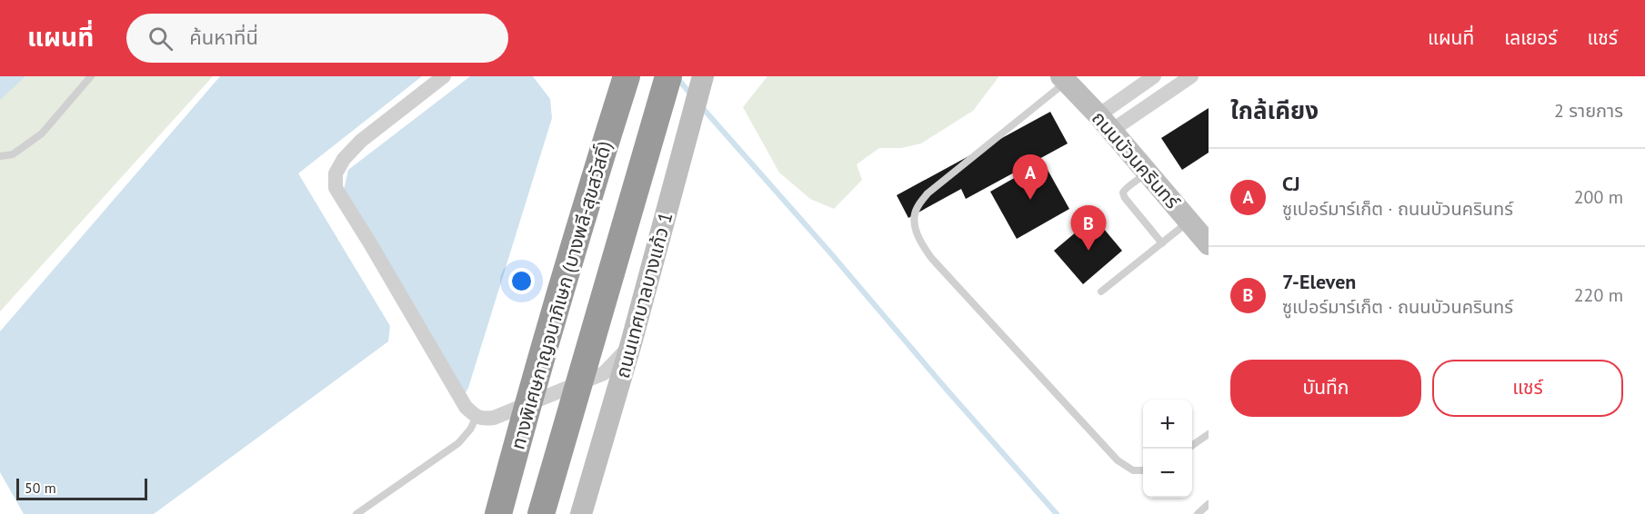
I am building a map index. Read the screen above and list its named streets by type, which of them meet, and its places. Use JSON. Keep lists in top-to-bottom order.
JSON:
{
  "streets": {
    "highway": ["ทางพิเศษกาญจนาภิเษก (บางพลี-สุขสวัสดิ์)"],
    "main road": ["ถนนบัวนครินทร์", "ถนนเทศบาลบางแก้ว 1"]
  },
  "scale_bar": "50 m",
  "page": {
    "header": "แผนที่",
    "search": "ค้นหาที่นี่",
    "nav": ["แผนที่", "เลเยอร์", "แชร์"],
    "heading": ["ใกล้เคียง", "2 รายการ"],
    "list": [
      {
        "mark": "A",
        "name": "CJ",
        "note": "ซูเปอร์มาร์เก็ต · ถนนบัวนครินทร์",
        "value": "200 m"
      },
      {
        "mark": "B",
        "name": "7-Eleven",
        "note": "ซูเปอร์มาร์เก็ต · ถนนบัวนครินทร์",
        "value": "220 m"
      }
    ],
    "pins": ["A", "B"],
    "buttons": ["บันทึก", "แชร์"],
    "map_buttons": ["+", "−"],
    "scale": "50 m"
  }
}
